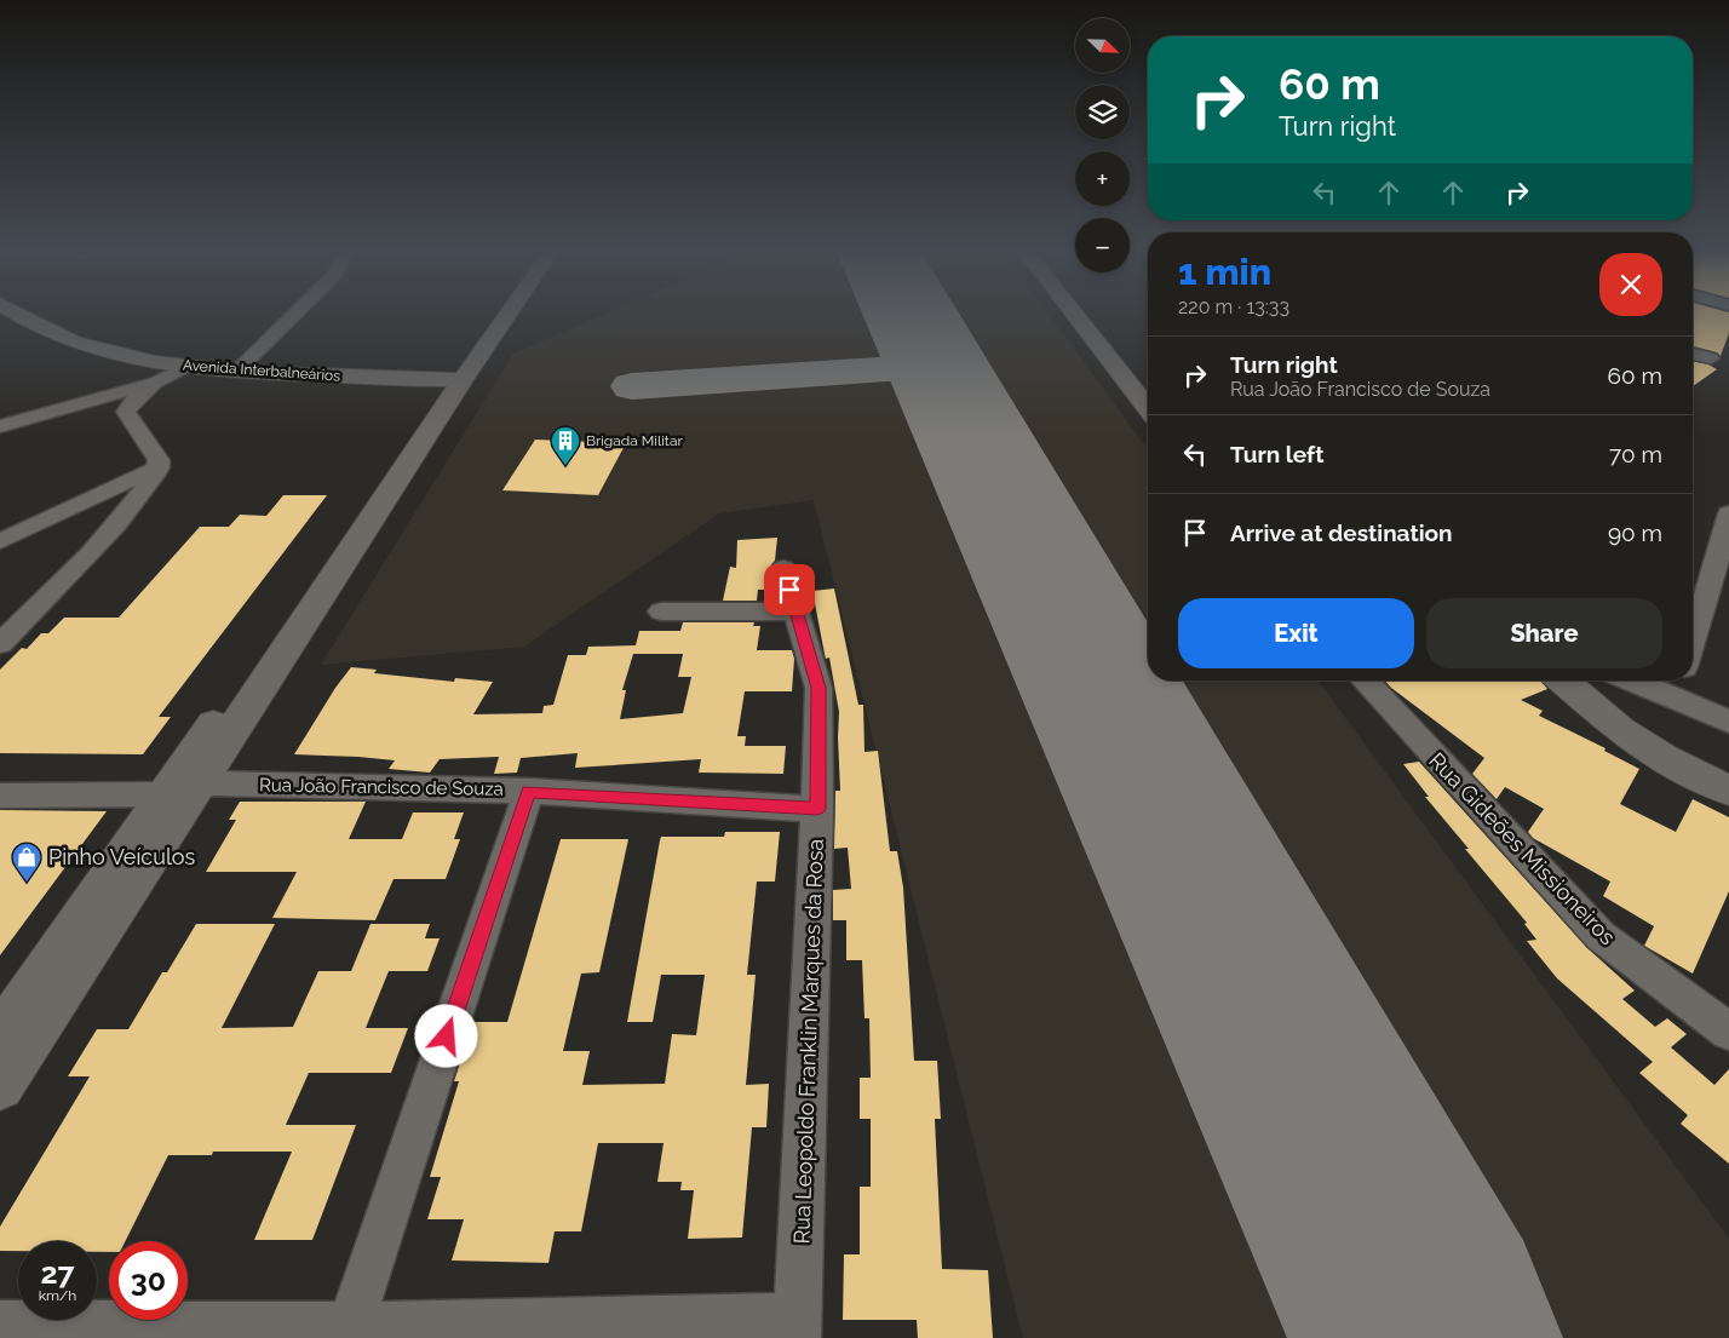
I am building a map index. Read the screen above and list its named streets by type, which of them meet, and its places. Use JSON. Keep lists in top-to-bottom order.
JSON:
{
  "streets": {
    "main road": ["Avenida Interbalneários"],
    "street": ["Rua João Francisco de Souza", "Rua Gideões Missioneiros", "Rua Leopoldo Franklin Marques da Rosa"]
  },
  "crossings": [
    ["Rua João Francisco de Souza", "Rua Leopoldo Franklin Marques da Rosa"]
  ],
  "places": {
    "building": ["Brigada Militar"],
    "shop": ["Pinho Veículos"]
  },
  "north": "bottom right",
  "page": {
    "map_buttons": ["+", "−"],
    "turn": ["60 m", "Turn right"],
    "heading": ["1 min", "220 m · 13:33"],
    "list": [
      {
        "name": "Turn right",
        "note": "Rua João Francisco de Souza",
        "value": "60 m"
      },
      {
        "name": "Turn left",
        "value": "70 m"
      },
      {
        "name": "Arrive at destination",
        "value": "90 m"
      }
    ],
    "buttons": ["Exit", "Share"],
    "speed": "27 km/h",
    "limit": "30"
  }
}
